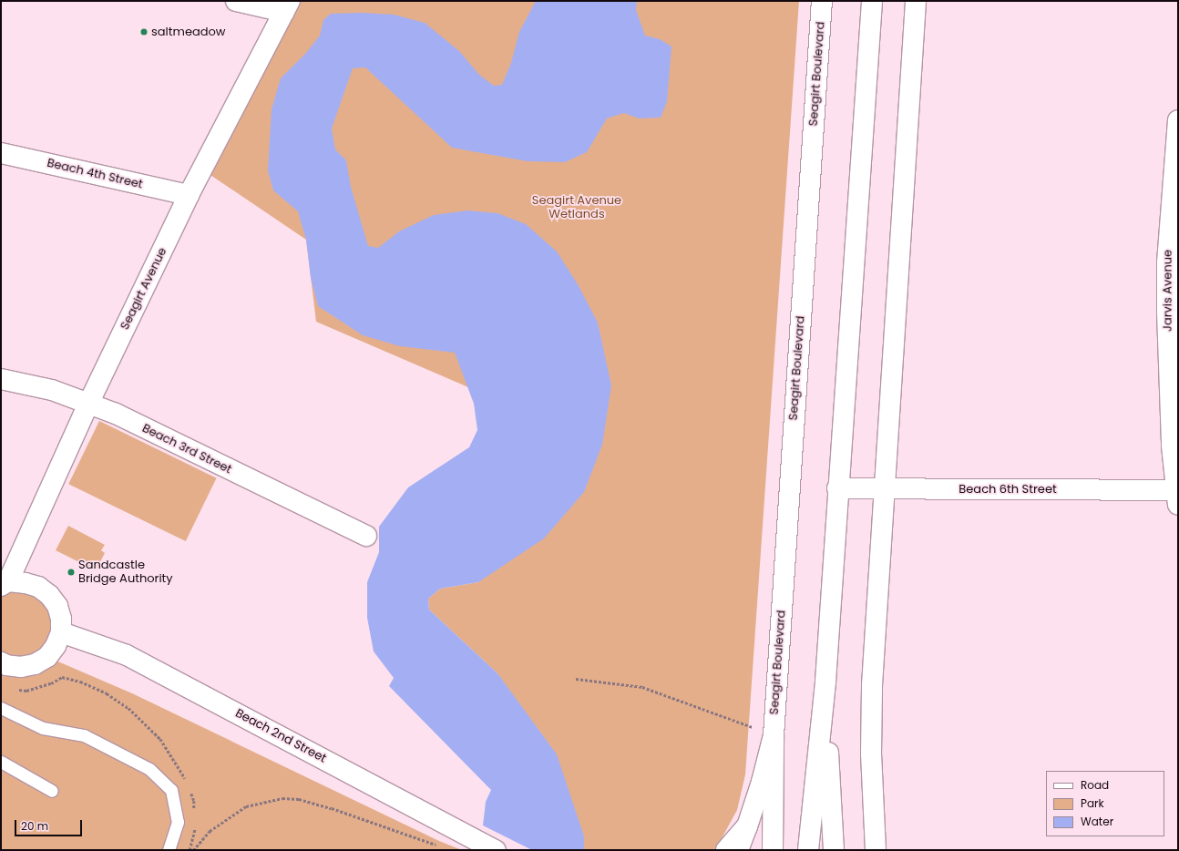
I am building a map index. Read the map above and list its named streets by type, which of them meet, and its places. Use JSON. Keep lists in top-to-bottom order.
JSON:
{
  "streets": {
    "main road": [
      "Seagirt Boulevard",
      "Beach 4th Street",
      "Seagirt Avenue",
      "Jarvis Avenue",
      "Beach 3rd Street",
      "Beach 6th Street",
      "Beach 2nd Street"
    ]
  },
  "crossings": [
    ["Beach 4th Street", "Seagirt Avenue"],
    ["Seagirt Avenue", "Beach 3rd Street"],
    ["Jarvis Avenue", "Beach 6th Street"]
  ],
  "parks": ["Seagirt Avenue Wetlands"],
  "places": ["saltmeadow", "Sandcastle Bridge Authority"],
  "legend": ["Road", "Park", "Water"],
  "scale_bar": "20 m"
}
